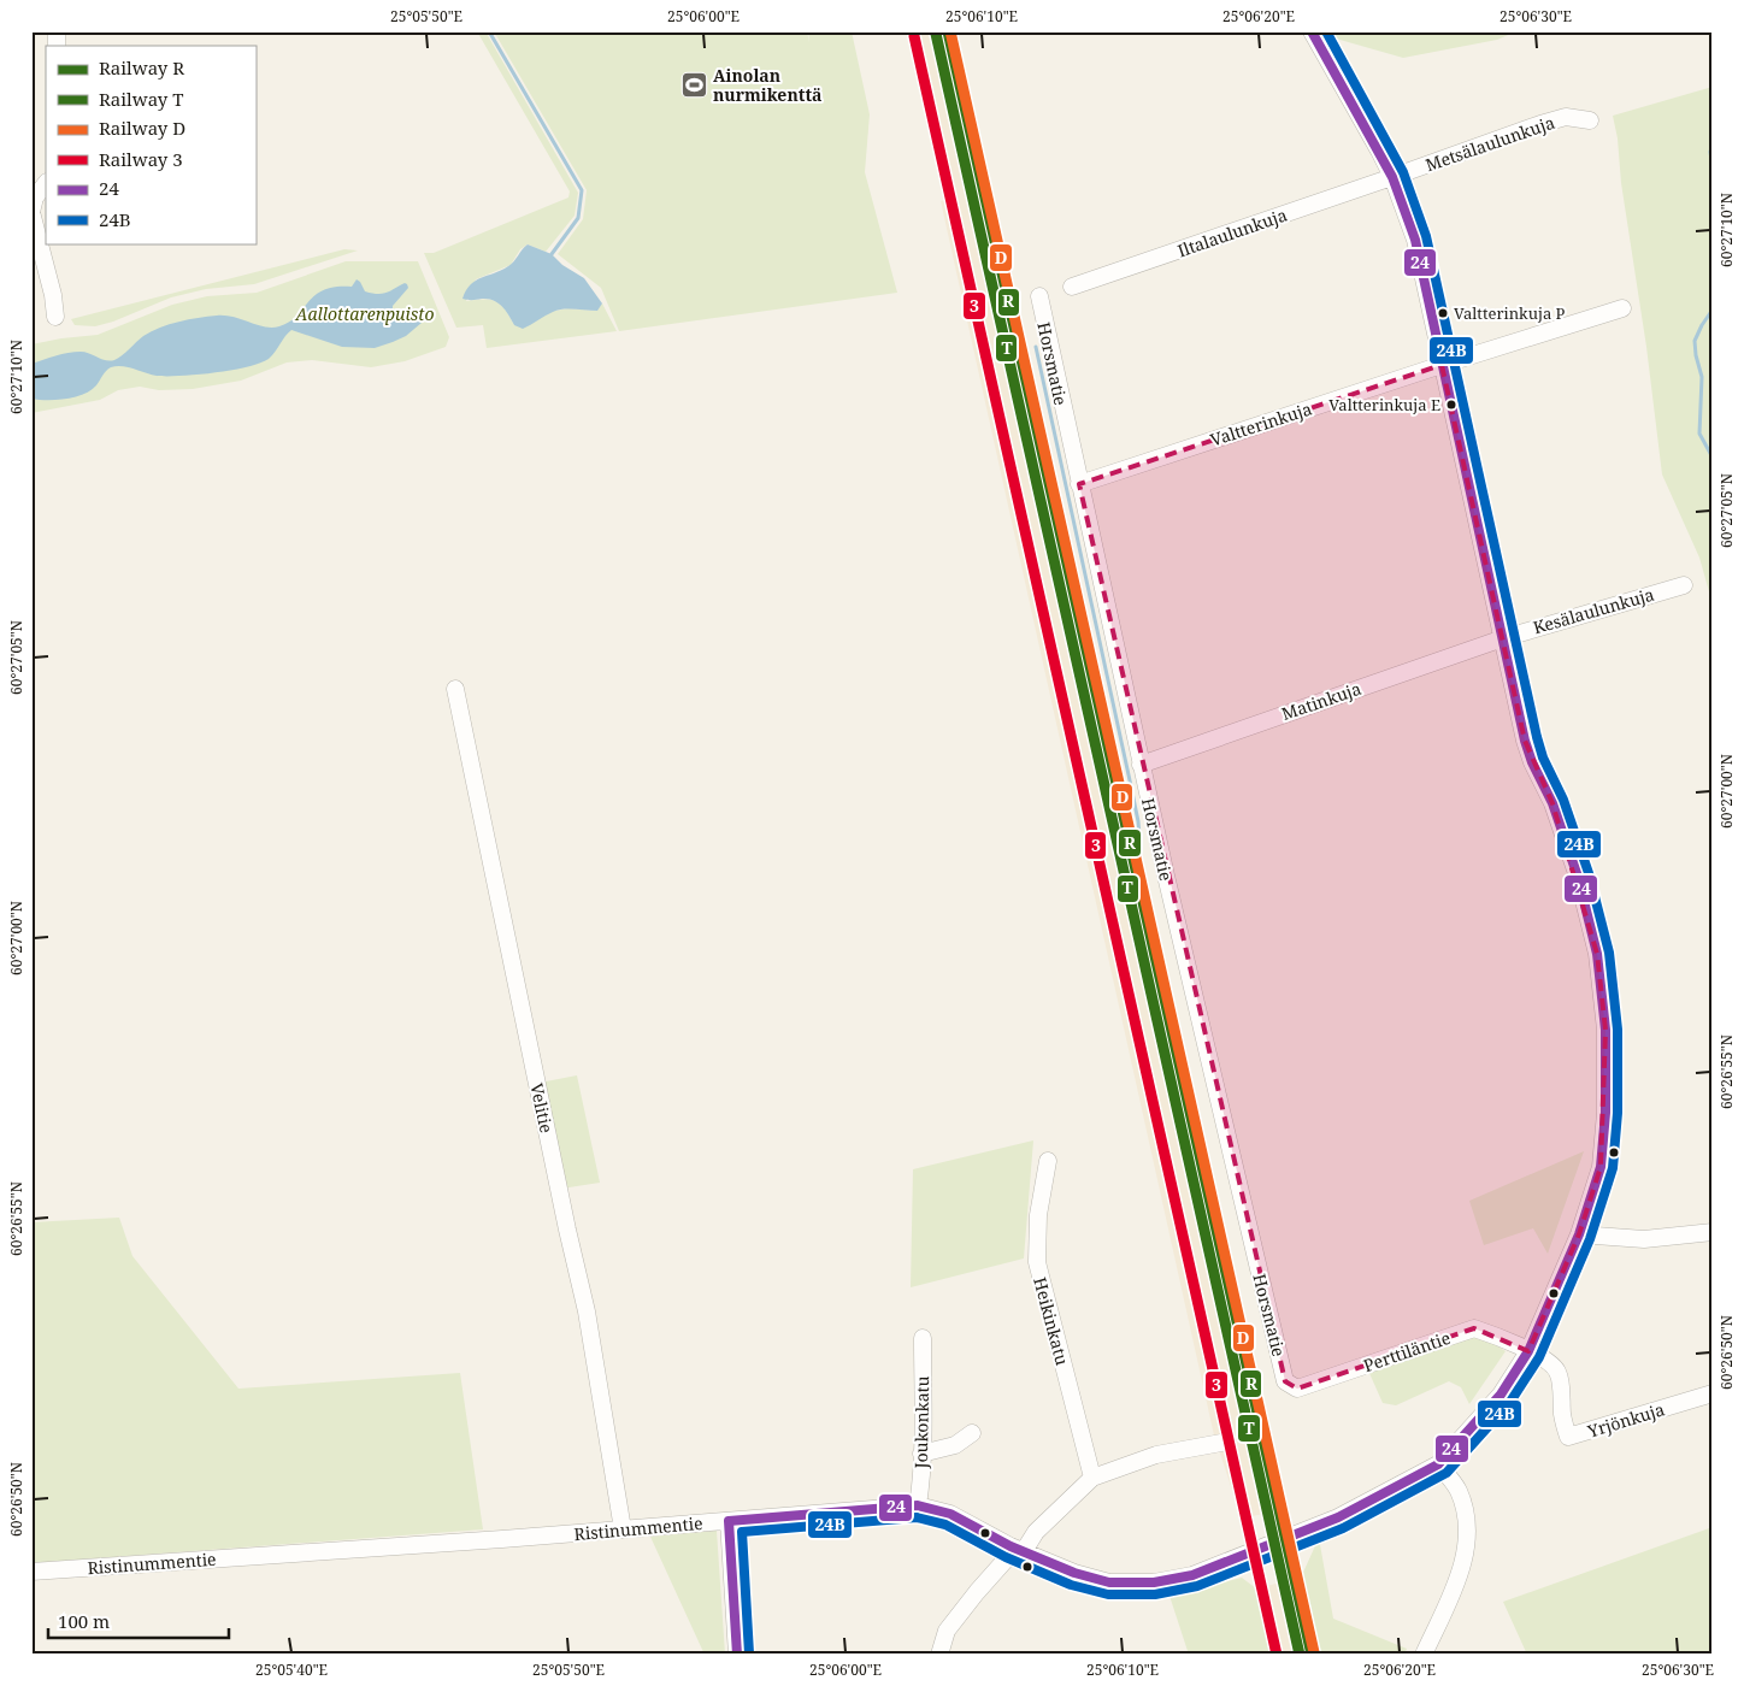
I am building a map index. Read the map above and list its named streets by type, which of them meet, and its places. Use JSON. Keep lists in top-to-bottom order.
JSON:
{
  "streets": {
    "street": [
      "Metsälaulunkuja",
      "Iltalaulunkuja",
      "Horsmatie",
      "Valtterinkuja",
      "Kesälaulunkuja",
      "Matinkuja",
      "Velitie",
      "Heikinkatu",
      "Perttiläntie",
      "Yrjönkuja",
      "Joukonkatu",
      "Ristinummentie"
    ]
  },
  "crossings": [
    ["Metsälaulunkuja", "Iltalaulunkuja"],
    ["Metsälaulunkuja", "Ristinummentie"],
    ["Iltalaulunkuja", "Ristinummentie"],
    ["Horsmatie", "Valtterinkuja"],
    ["Horsmatie", "Matinkuja"],
    ["Horsmatie", "Perttiläntie"],
    ["Valtterinkuja", "Ristinummentie"],
    ["Kesälaulunkuja", "Matinkuja"],
    ["Kesälaulunkuja", "Ristinummentie"],
    ["Matinkuja", "Ristinummentie"],
    ["Velitie", "Ristinummentie"],
    ["Perttiläntie", "Yrjönkuja"],
    ["Perttiläntie", "Ristinummentie"],
    ["Yrjönkuja", "Ristinummentie"],
    ["Joukonkatu", "Ristinummentie"]
  ],
  "parks": ["Aallottarenpuisto"],
  "places": {
    "sports": ["Ainolan nurmikenttä"],
    "other": ["Valtterinkuja P", "Valtterinkuja E"]
  },
  "lines": [
    "rail line R",
    "rail line D",
    "transit line 24",
    "transit line 24B",
    "rail line T",
    "rail line 3"
  ],
  "legend": [
    "Railway R",
    "Railway T",
    "Railway D",
    "Railway 3",
    "24",
    "24B"
  ],
  "scale_bar": "100 m",
  "coordinates": [
    "25°05'50\"E",
    "25°06'00\"E",
    "25°06'10\"E",
    "25°06'20\"E",
    "25°06'30\"E",
    "60°27'10\"N",
    "60°27'05\"N",
    "60°27'00\"N",
    "60°26'55\"N",
    "60°26'50\"N",
    "25°05'40\"E"
  ]
}
